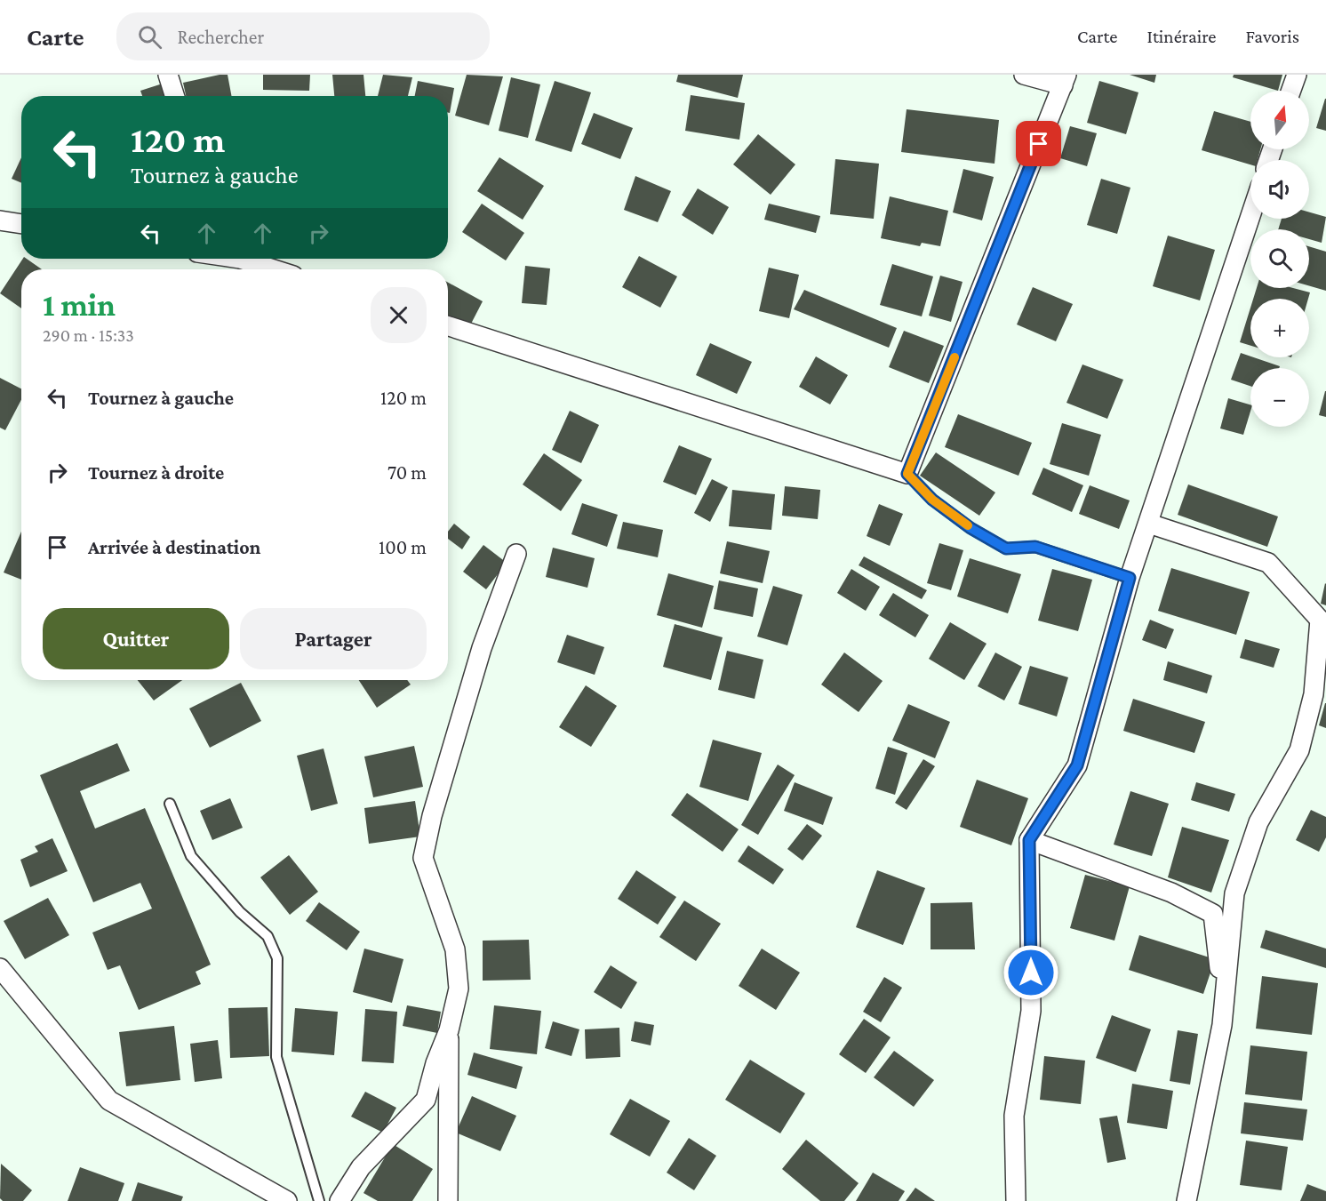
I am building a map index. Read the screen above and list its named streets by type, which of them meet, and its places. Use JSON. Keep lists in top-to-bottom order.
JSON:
{
  "north": "top",
  "page": {
    "header": "Carte",
    "search": "Rechercher",
    "nav": ["Carte", "Itinéraire", "Favoris"],
    "map_buttons": ["+", "−"],
    "turn": ["120 m", "Tournez à gauche"],
    "heading": ["1 min", "290 m · 15:33"],
    "list": [
      {
        "name": "Tournez à gauche",
        "value": "120 m"
      },
      {
        "name": "Tournez à droite",
        "value": "70 m"
      },
      {
        "name": "Arrivée à destination",
        "value": "100 m"
      }
    ],
    "buttons": ["Quitter", "Partager"]
  }
}
